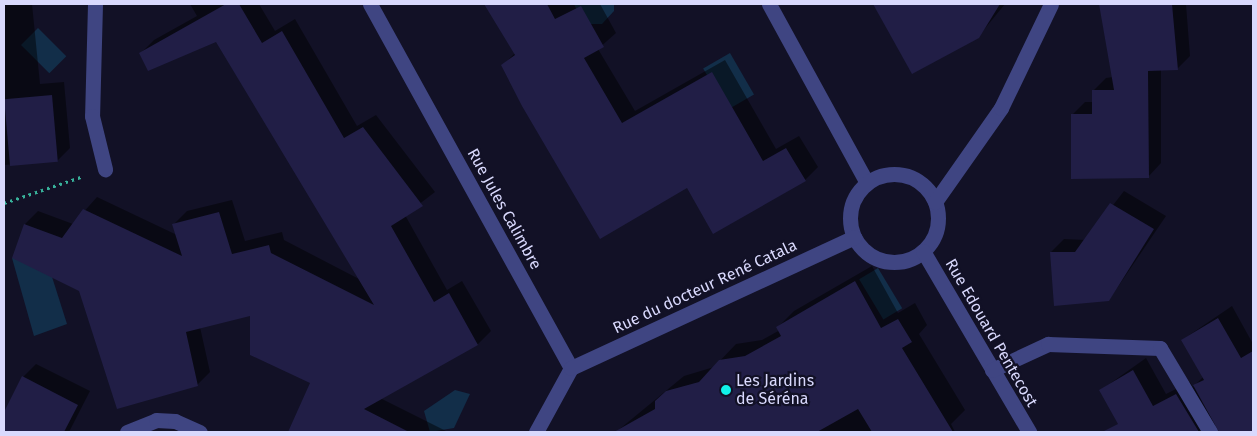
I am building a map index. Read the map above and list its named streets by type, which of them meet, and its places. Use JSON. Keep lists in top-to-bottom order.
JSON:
{
  "streets": {
    "street": ["Rue Jules Calimbre", "Rue du docteur René Catala", "Rue Edouard Pentecost"]
  },
  "crossings": [
    ["Rue Jules Calimbre", "Rue du docteur René Catala"],
    ["Rue du docteur René Catala", "Rue Edouard Pentecost"]
  ],
  "places": ["Les Jardins de Séréna"]
}
